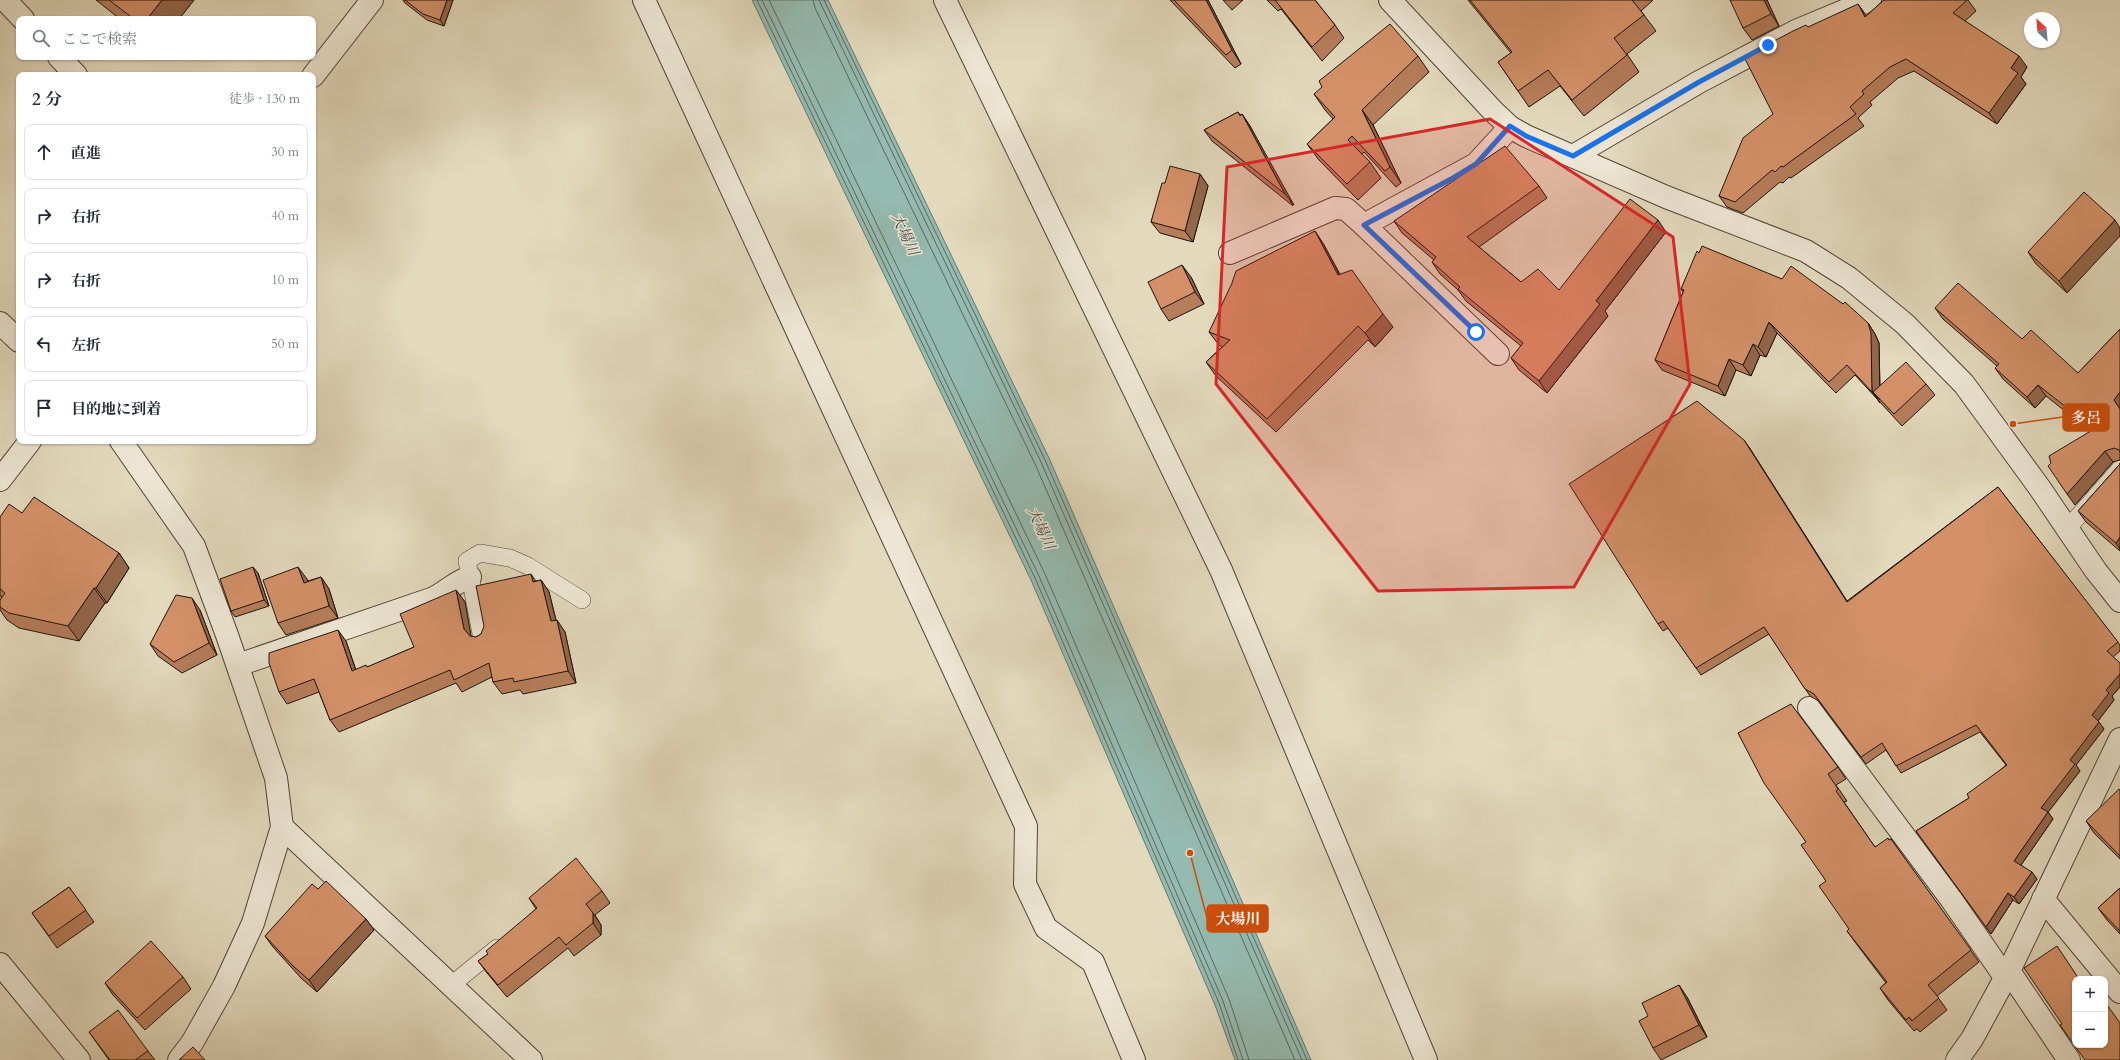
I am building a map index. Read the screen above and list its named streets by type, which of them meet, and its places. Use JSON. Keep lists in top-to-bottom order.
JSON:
{
  "water": ["大場川"],
  "places": ["多呂", "大場川"],
  "north": "top left",
  "page": {
    "search": "ここで検索",
    "heading": ["2 分", "徒歩 · 130 m"],
    "list": [
      ["直進", "30 m"],
      ["右折", "40 m"],
      ["右折", "10 m"],
      ["左折", "50 m"],
      "目的地に到着"
    ],
    "map_buttons": ["+", "−"]
  }
}
